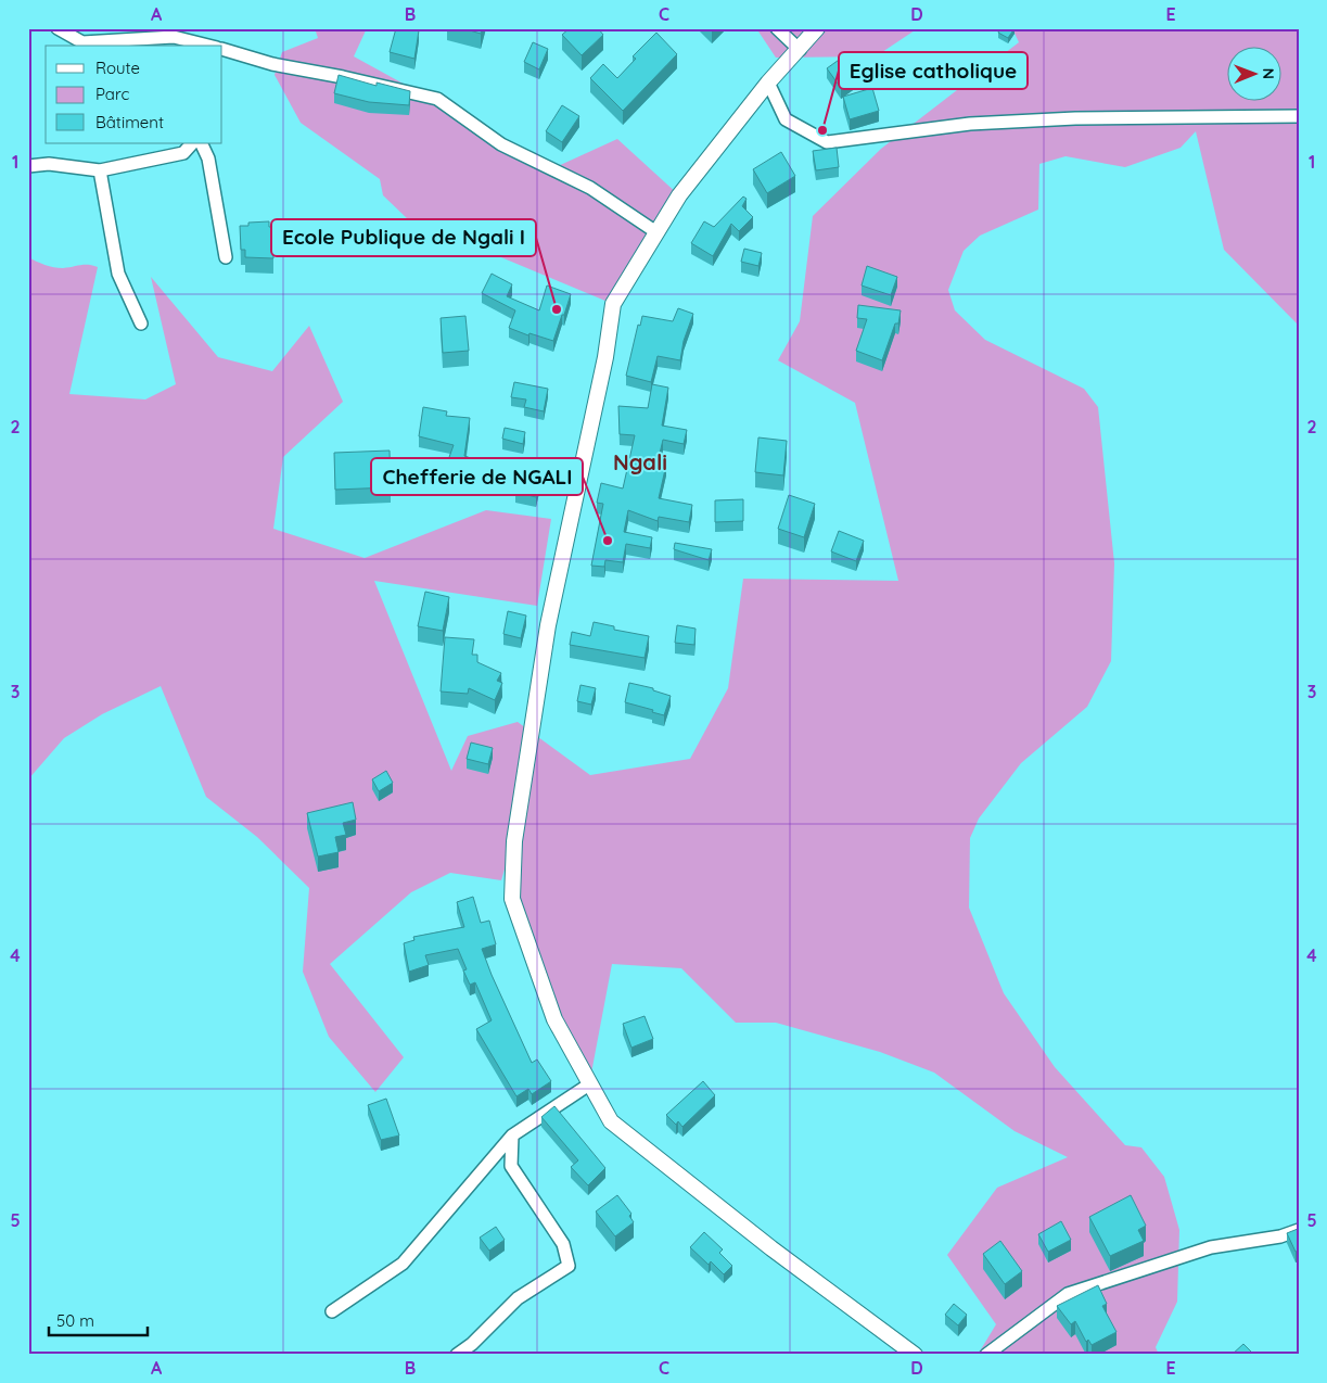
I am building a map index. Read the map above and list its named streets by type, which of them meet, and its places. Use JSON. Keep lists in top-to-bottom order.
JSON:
{
  "districts": ["Ngali"],
  "places": ["Eglise catholique", "Ecole Publique de Ngali I", "Chefferie de NGALI"],
  "legend": ["Route", "Parc", "Bâtiment"],
  "scale_bar": "50 m",
  "north": "right",
  "grid": {
    "columns": [
      "A",
      "B",
      "C",
      "D",
      "E"
    ],
    "rows": [
      "1",
      "2",
      "3",
      "4",
      "5"
    ]
  }
}
